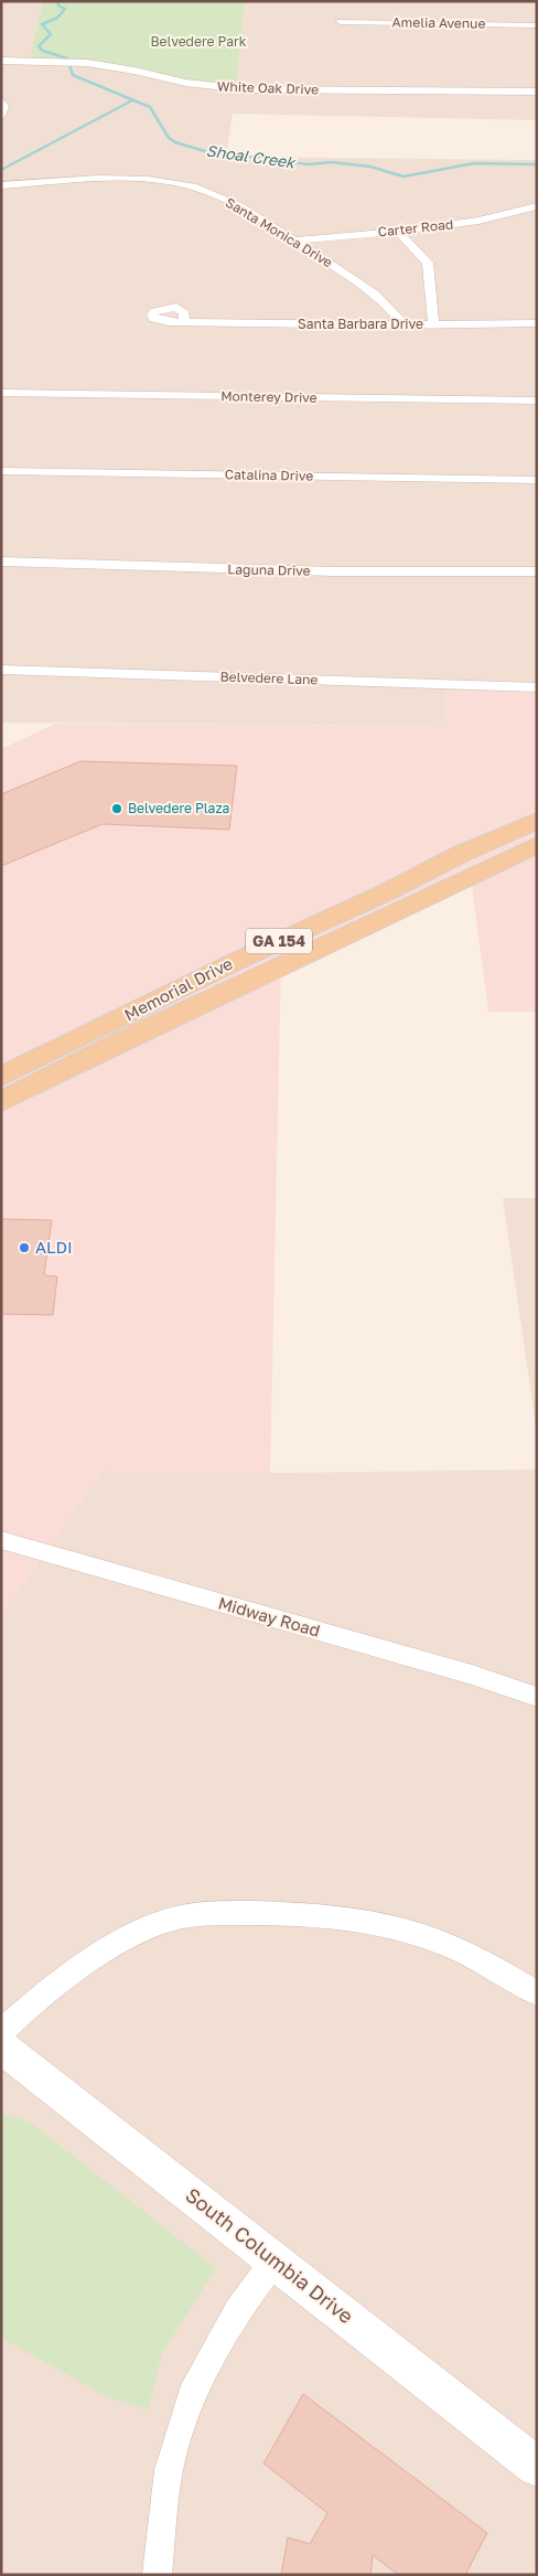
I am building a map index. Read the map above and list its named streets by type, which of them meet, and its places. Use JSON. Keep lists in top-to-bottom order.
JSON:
{
  "streets": {
    "main road": ["GA 154", "Memorial Drive", "South Columbia Drive"],
    "street": [
      "Amelia Avenue",
      "White Oak Drive",
      "Carter Road",
      "Santa Monica Drive",
      "Santa Barbara Drive",
      "Monterey Drive",
      "Catalina Drive",
      "Laguna Drive",
      "Belvedere Lane",
      "Midway Road"
    ]
  },
  "crossings": [
    ["Carter Road", "Santa Monica Drive"],
    ["Santa Monica Drive", "Santa Barbara Drive"]
  ],
  "water": ["Shoal Creek"],
  "parks": ["Belvedere Park"],
  "places": ["Belvedere Plaza", "ALDI"]
}
